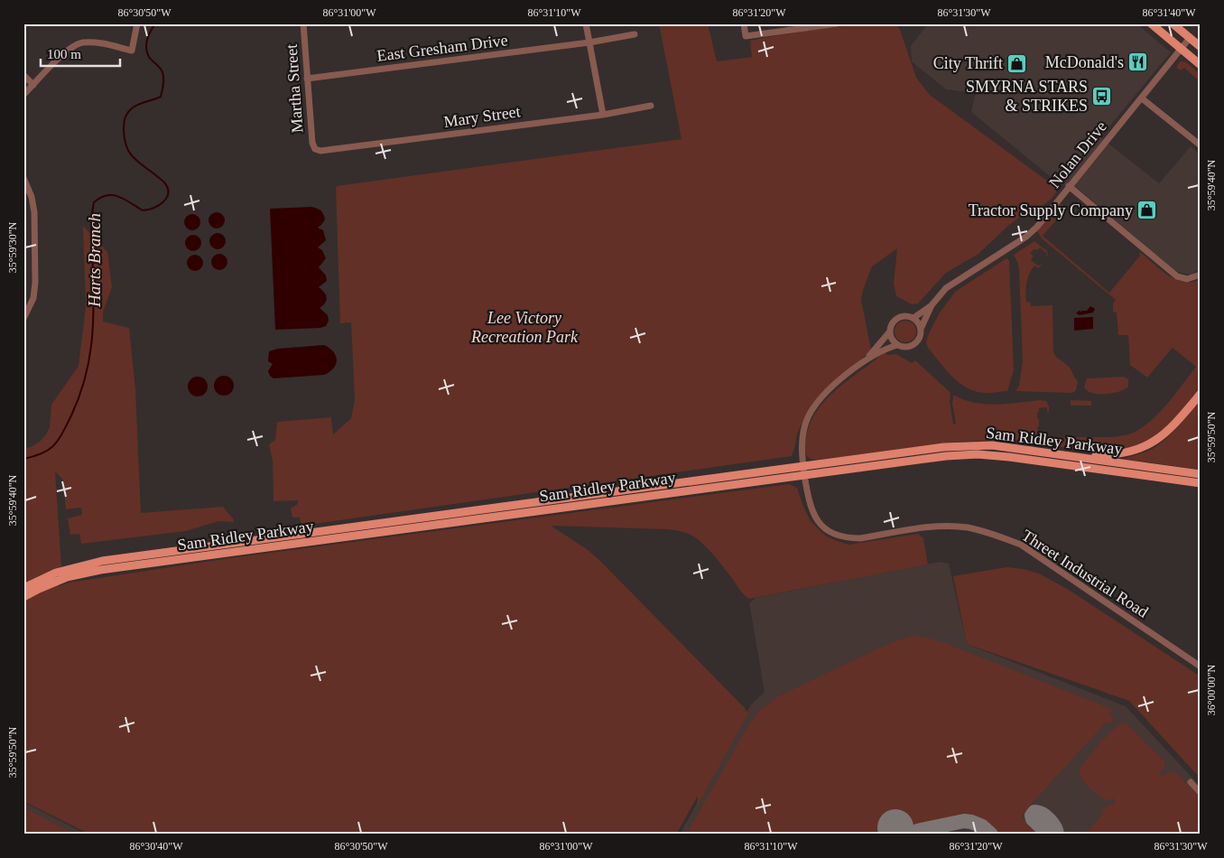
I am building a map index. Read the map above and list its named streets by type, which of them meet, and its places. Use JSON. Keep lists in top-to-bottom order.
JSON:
{
  "streets": {
    "main road": ["Sam Ridley Parkway"],
    "street": [
      "East Gresham Drive",
      "Martha Street",
      "Mary Street",
      "Nolan Drive",
      "Threet Industrial Road"
    ]
  },
  "crossings": [
    ["East Gresham Drive", "Martha Street"],
    ["Martha Street", "Mary Street"],
    ["Sam Ridley Parkway", "Threet Industrial Road"]
  ],
  "water": ["Harts Branch"],
  "parks": ["Lee Victory Recreation Park"],
  "places": {
    "restaurant": ["McDonald's"],
    "shop": ["City Thrift", "Tractor Supply Company"],
    "bus stop": ["SMYRNA STARS & STRIKES"]
  },
  "scale_bar": "100 m",
  "coordinates": [
    "86°30'50\"W",
    "86°31'00\"W",
    "86°31'10\"W",
    "86°31'20\"W",
    "86°31'30\"W",
    "86°31'40\"W",
    "35°59'40\"N",
    "35°59'30\"N",
    "35°59'50\"N",
    "36°00'00\"N",
    "86°30'40\"W"
  ]
}
